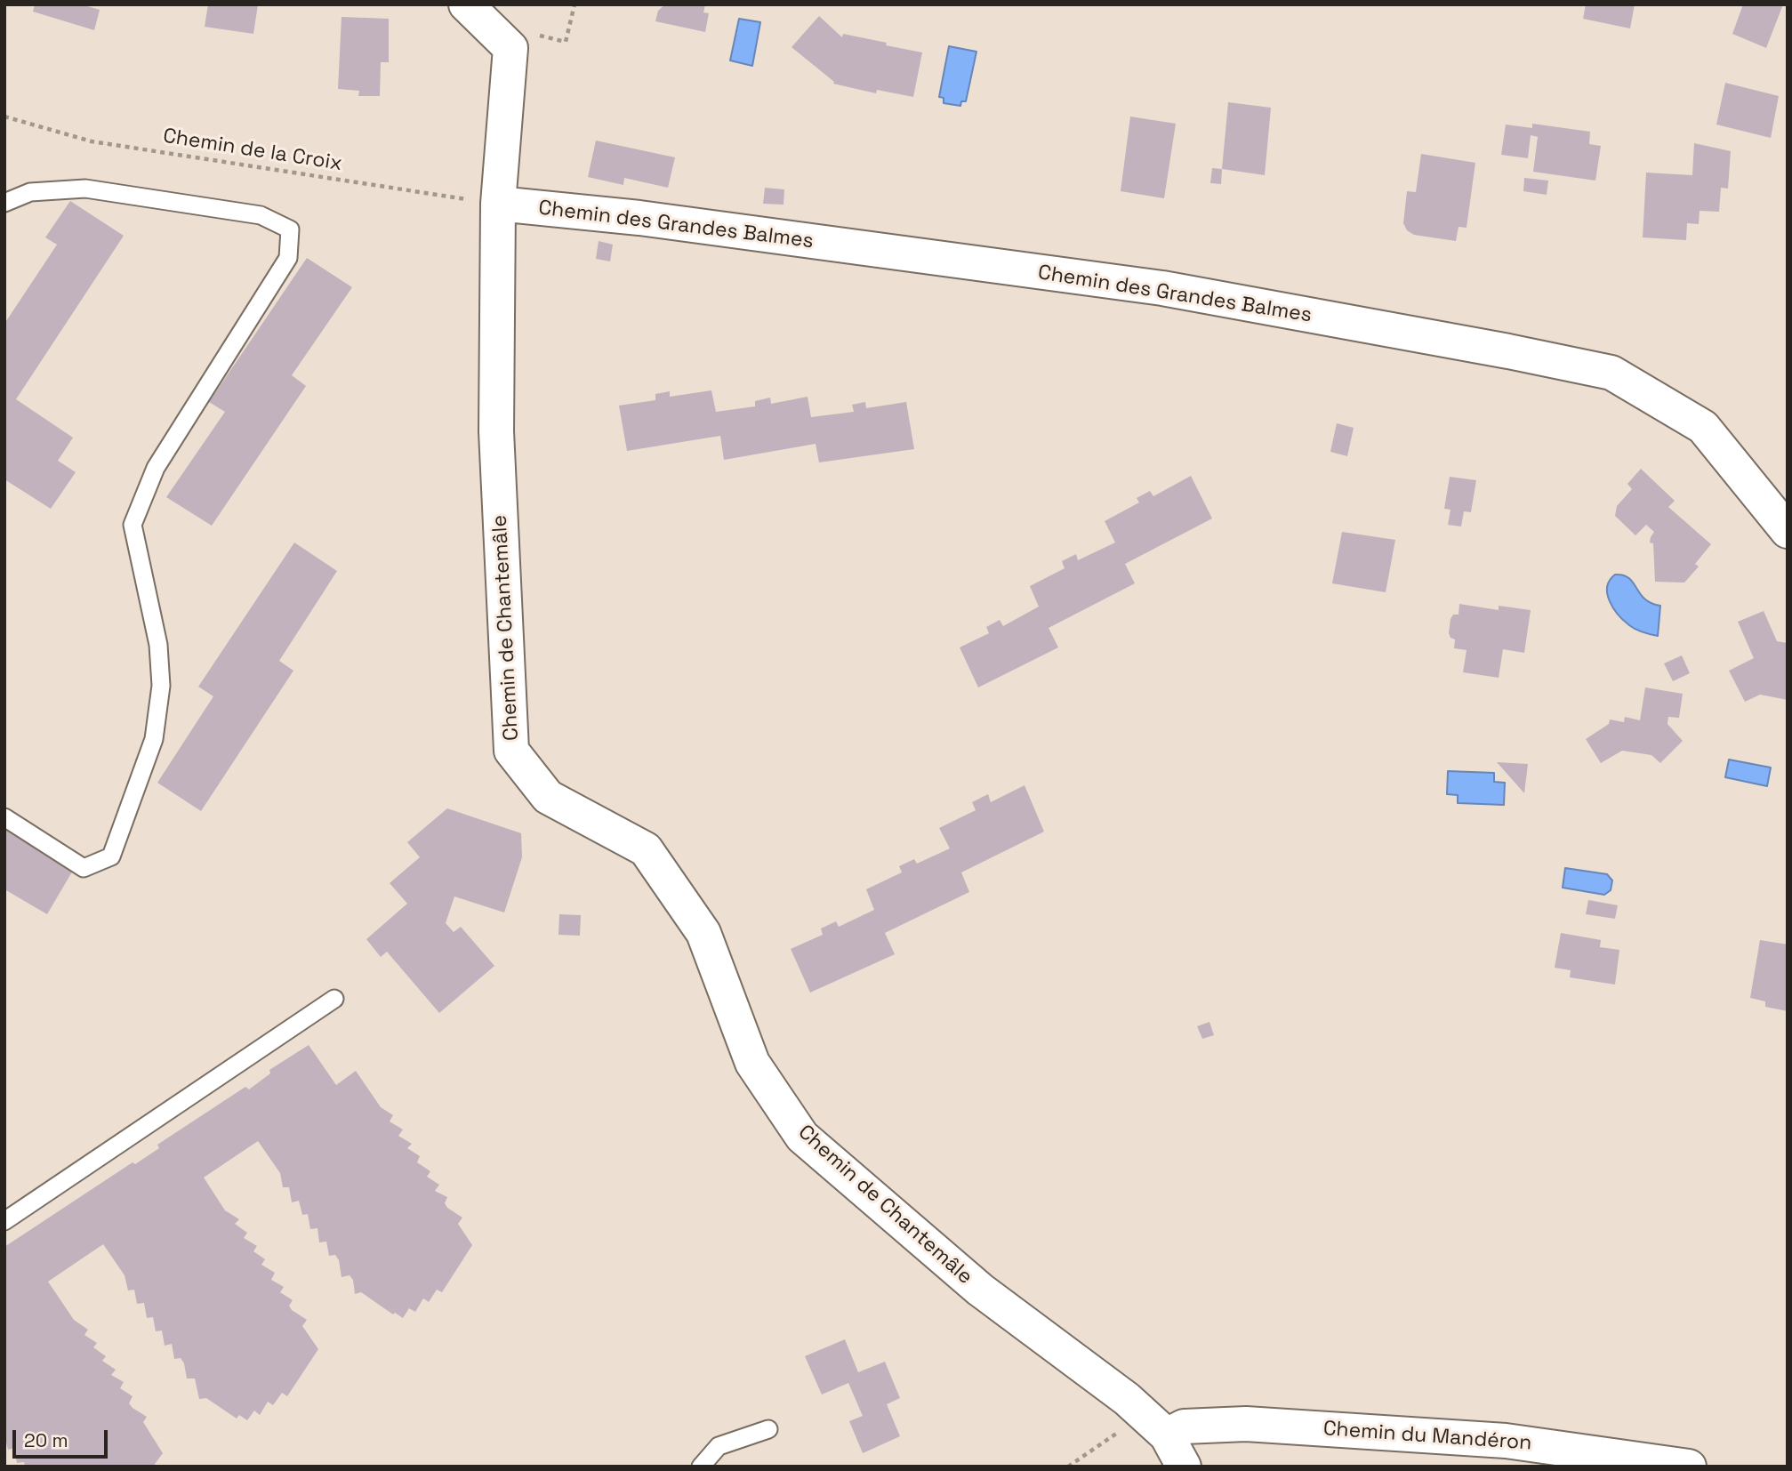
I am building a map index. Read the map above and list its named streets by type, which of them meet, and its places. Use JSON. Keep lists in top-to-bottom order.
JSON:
{
  "streets": {
    "street": ["Chemin des Grandes Balmes", "Chemin de Chantemâle", "Chemin du Mandéron"],
    "path": ["Chemin de la Croix"]
  },
  "crossings": [
    ["Chemin de la Croix", "Chemin des Grandes Balmes"],
    ["Chemin de la Croix", "Chemin de Chantemâle"],
    ["Chemin des Grandes Balmes", "Chemin de Chantemâle"],
    ["Chemin de Chantemâle", "Chemin du Mandéron"]
  ],
  "scale_bar": "20 m"
}
